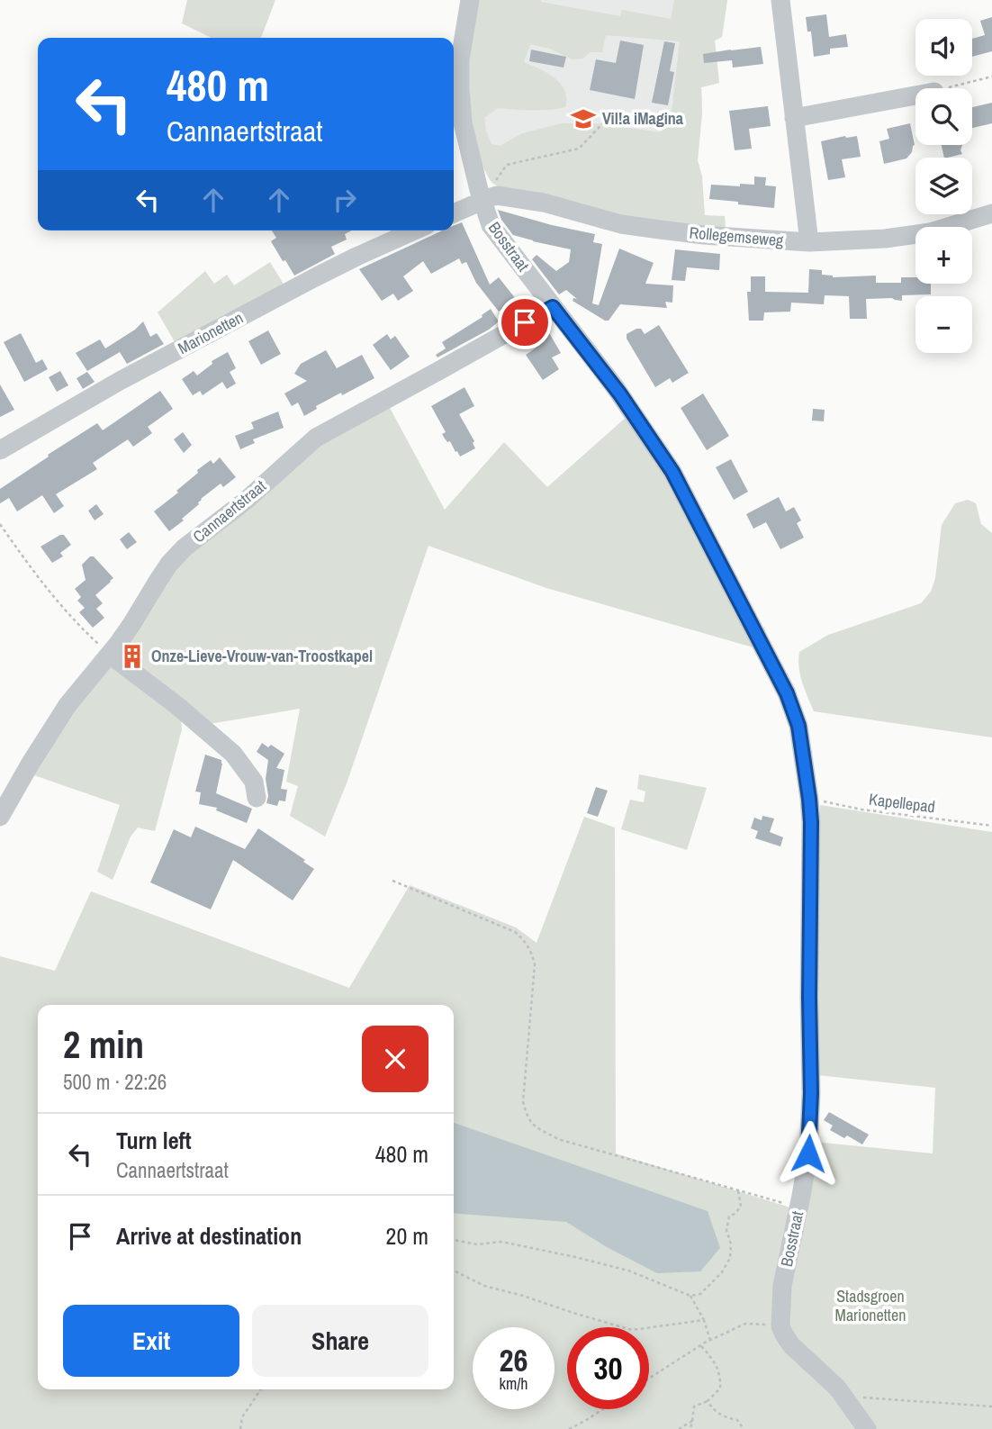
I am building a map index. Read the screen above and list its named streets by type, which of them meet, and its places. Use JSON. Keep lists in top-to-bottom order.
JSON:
{
  "streets": {
    "street": [
      "Rollegemseweg",
      "Bosstraat",
      "Marionetten",
      "Cannaertstraat"
    ],
    "path": ["Kapellepad"]
  },
  "crossings": [
    ["Rollegemseweg", "Bosstraat"],
    ["Bosstraat", "Cannaertstraat"],
    ["Bosstraat", "Kapellepad"]
  ],
  "parks": ["Stadsgroen Marionetten"],
  "places": {
    "school or university": ["Vil!a iMagina"],
    "building": ["Onze-Lieve-Vrouw-van-Troostkapel"]
  },
  "page": {
    "map_buttons": ["+", "−"],
    "turn": ["480 m", "Cannaertstraat"],
    "heading": ["2 min", "500 m · 22:26"],
    "list": [
      {
        "name": "Turn left",
        "note": "Cannaertstraat",
        "value": "480 m"
      },
      {
        "name": "Arrive at destination",
        "value": "20 m"
      }
    ],
    "buttons": ["Exit", "Share"],
    "speed": "26 km/h",
    "limit": "30"
  }
}
